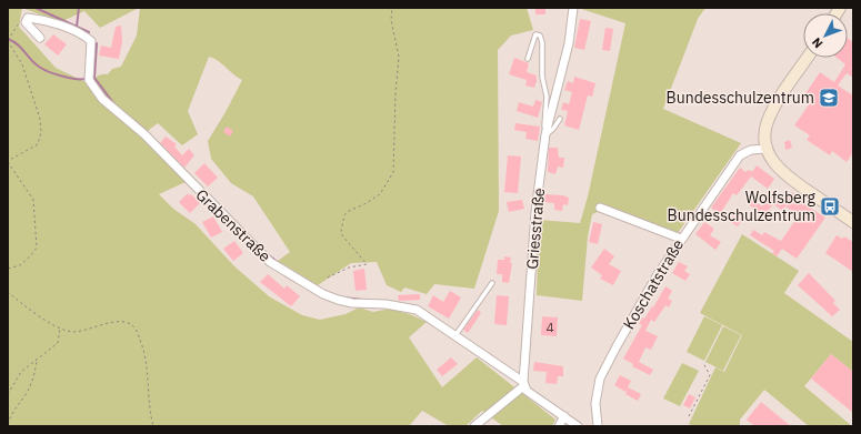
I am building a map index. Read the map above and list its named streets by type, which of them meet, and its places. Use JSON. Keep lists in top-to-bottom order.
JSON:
{
  "streets": {
    "street": ["Grabenstraße", "Griesstraße", "Koschatstraße"]
  },
  "crossings": [
    ["Grabenstraße", "Griesstraße"]
  ],
  "places": {
    "school or university": ["Bundesschulzentrum"],
    "bus stop": ["Wolfsberg Bundesschulzentrum"]
  },
  "house_numbers": ["4"],
  "north": "bottom left"
}
